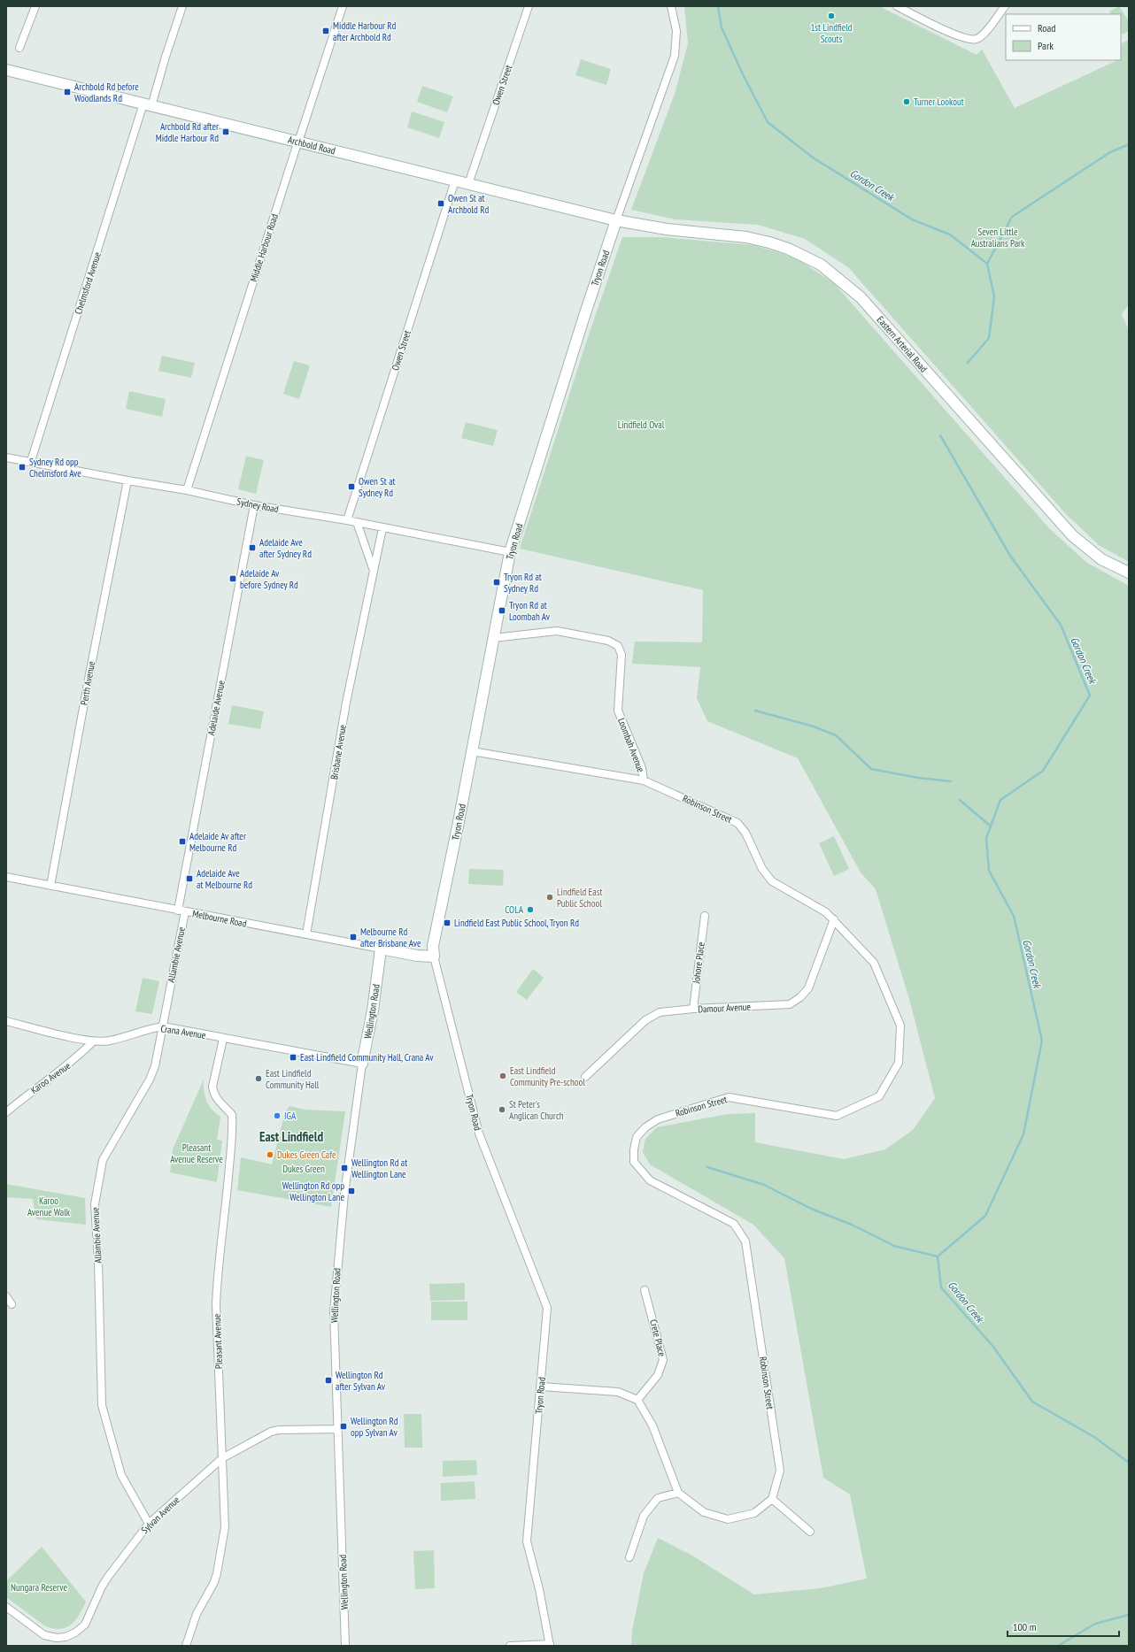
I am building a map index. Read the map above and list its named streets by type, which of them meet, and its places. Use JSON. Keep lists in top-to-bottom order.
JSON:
{
  "streets": {
    "main road": [
      "Archbold Road",
      "Tryon Road",
      "Eastern Arterial Road",
      "Melbourne Road",
      "Wellington Road"
    ],
    "street": [
      "Owen Street",
      "Middle Harbour Road",
      "Chelmsford Avenue",
      "Sydney Road",
      "Perth Avenue",
      "Adelaide Avenue",
      "Loombah Avenue",
      "Brisbane Avenue",
      "Robinson Street",
      "Allambie Avenue",
      "Johore Place",
      "Damour Avenue",
      "Crana Avenue",
      "Karoo Avenue",
      "Crete Place",
      "Pleasant Avenue",
      "Sylvan Avenue"
    ]
  },
  "crossings": [
    ["Owen Street", "Archbold Road"],
    ["Owen Street", "Sydney Road"],
    ["Archbold Road", "Middle Harbour Road"],
    ["Archbold Road", "Tryon Road"],
    ["Archbold Road", "Chelmsford Avenue"],
    ["Archbold Road", "Eastern Arterial Road"],
    ["Middle Harbour Road", "Sydney Road"],
    ["Tryon Road", "Eastern Arterial Road"],
    ["Tryon Road", "Sydney Road"],
    ["Tryon Road", "Loombah Avenue"],
    ["Tryon Road", "Robinson Street"],
    ["Tryon Road", "Melbourne Road"],
    ["Chelmsford Avenue", "Sydney Road"],
    ["Sydney Road", "Perth Avenue"],
    ["Sydney Road", "Adelaide Avenue"],
    ["Sydney Road", "Brisbane Avenue"],
    ["Perth Avenue", "Melbourne Road"],
    ["Adelaide Avenue", "Melbourne Road"],
    ["Adelaide Avenue", "Allambie Avenue"],
    ["Loombah Avenue", "Robinson Street"],
    ["Brisbane Avenue", "Melbourne Road"],
    ["Robinson Street", "Damour Avenue"],
    ["Melbourne Road", "Allambie Avenue"],
    ["Melbourne Road", "Wellington Road"],
    ["Allambie Avenue", "Crana Avenue"],
    ["Allambie Avenue", "Sylvan Avenue"],
    ["Johore Place", "Damour Avenue"],
    ["Wellington Road", "Crana Avenue"],
    ["Wellington Road", "Sylvan Avenue"],
    ["Crana Avenue", "Karoo Avenue"],
    ["Crana Avenue", "Pleasant Avenue"],
    ["Pleasant Avenue", "Sylvan Avenue"]
  ],
  "districts": ["East Lindfield"],
  "water": ["Gordon Creek"],
  "parks": [
    "Seven Little Australians Park",
    "Lindfield Oval",
    "Pleasant Avenue Reserve",
    "Dukes Green",
    "Karoo Avenue Walk",
    "Nungara Reserve"
  ],
  "places": {
    "other": [
      "1st Lindfield Scouts",
      "Turner Lookout",
      "Lindfield East Public School",
      "COLA",
      "East Lindfield Community Pre-school",
      "East Lindfield Community Hall",
      "St Peter's Anglican Church",
      "IGA",
      "Dukes Green Cafe"
    ],
    "transit": [
      "Middle Harbour Rd after Archbold Rd",
      "Archbold Rd before Woodlands Rd",
      "Archbold Rd after Middle Harbour Rd",
      "Owen St at Archbold Rd",
      "Sydney Rd opp Chelmsford Ave",
      "Owen St at Sydney Rd",
      "Adelaide Ave after Sydney Rd",
      "Adelaide Av before Sydney Rd",
      "Tryon Rd at Sydney Rd",
      "Tryon Rd at Loombah Av",
      "Adelaide Av after Melbourne Rd",
      "Adelaide Ave at Melbourne Rd",
      "Lindfield East Public School, Tryon Rd",
      "Melbourne Rd after Brisbane Ave",
      "East Lindfield Community Hall, Crana Av",
      "Wellington Rd at Wellington Lane",
      "Wellington Rd opp Wellington Lane",
      "Wellington Rd after Sylvan Av",
      "Wellington Rd opp Sylvan Av"
    ]
  },
  "legend": ["Road", "Park"],
  "scale_bar": "100 m"
}
